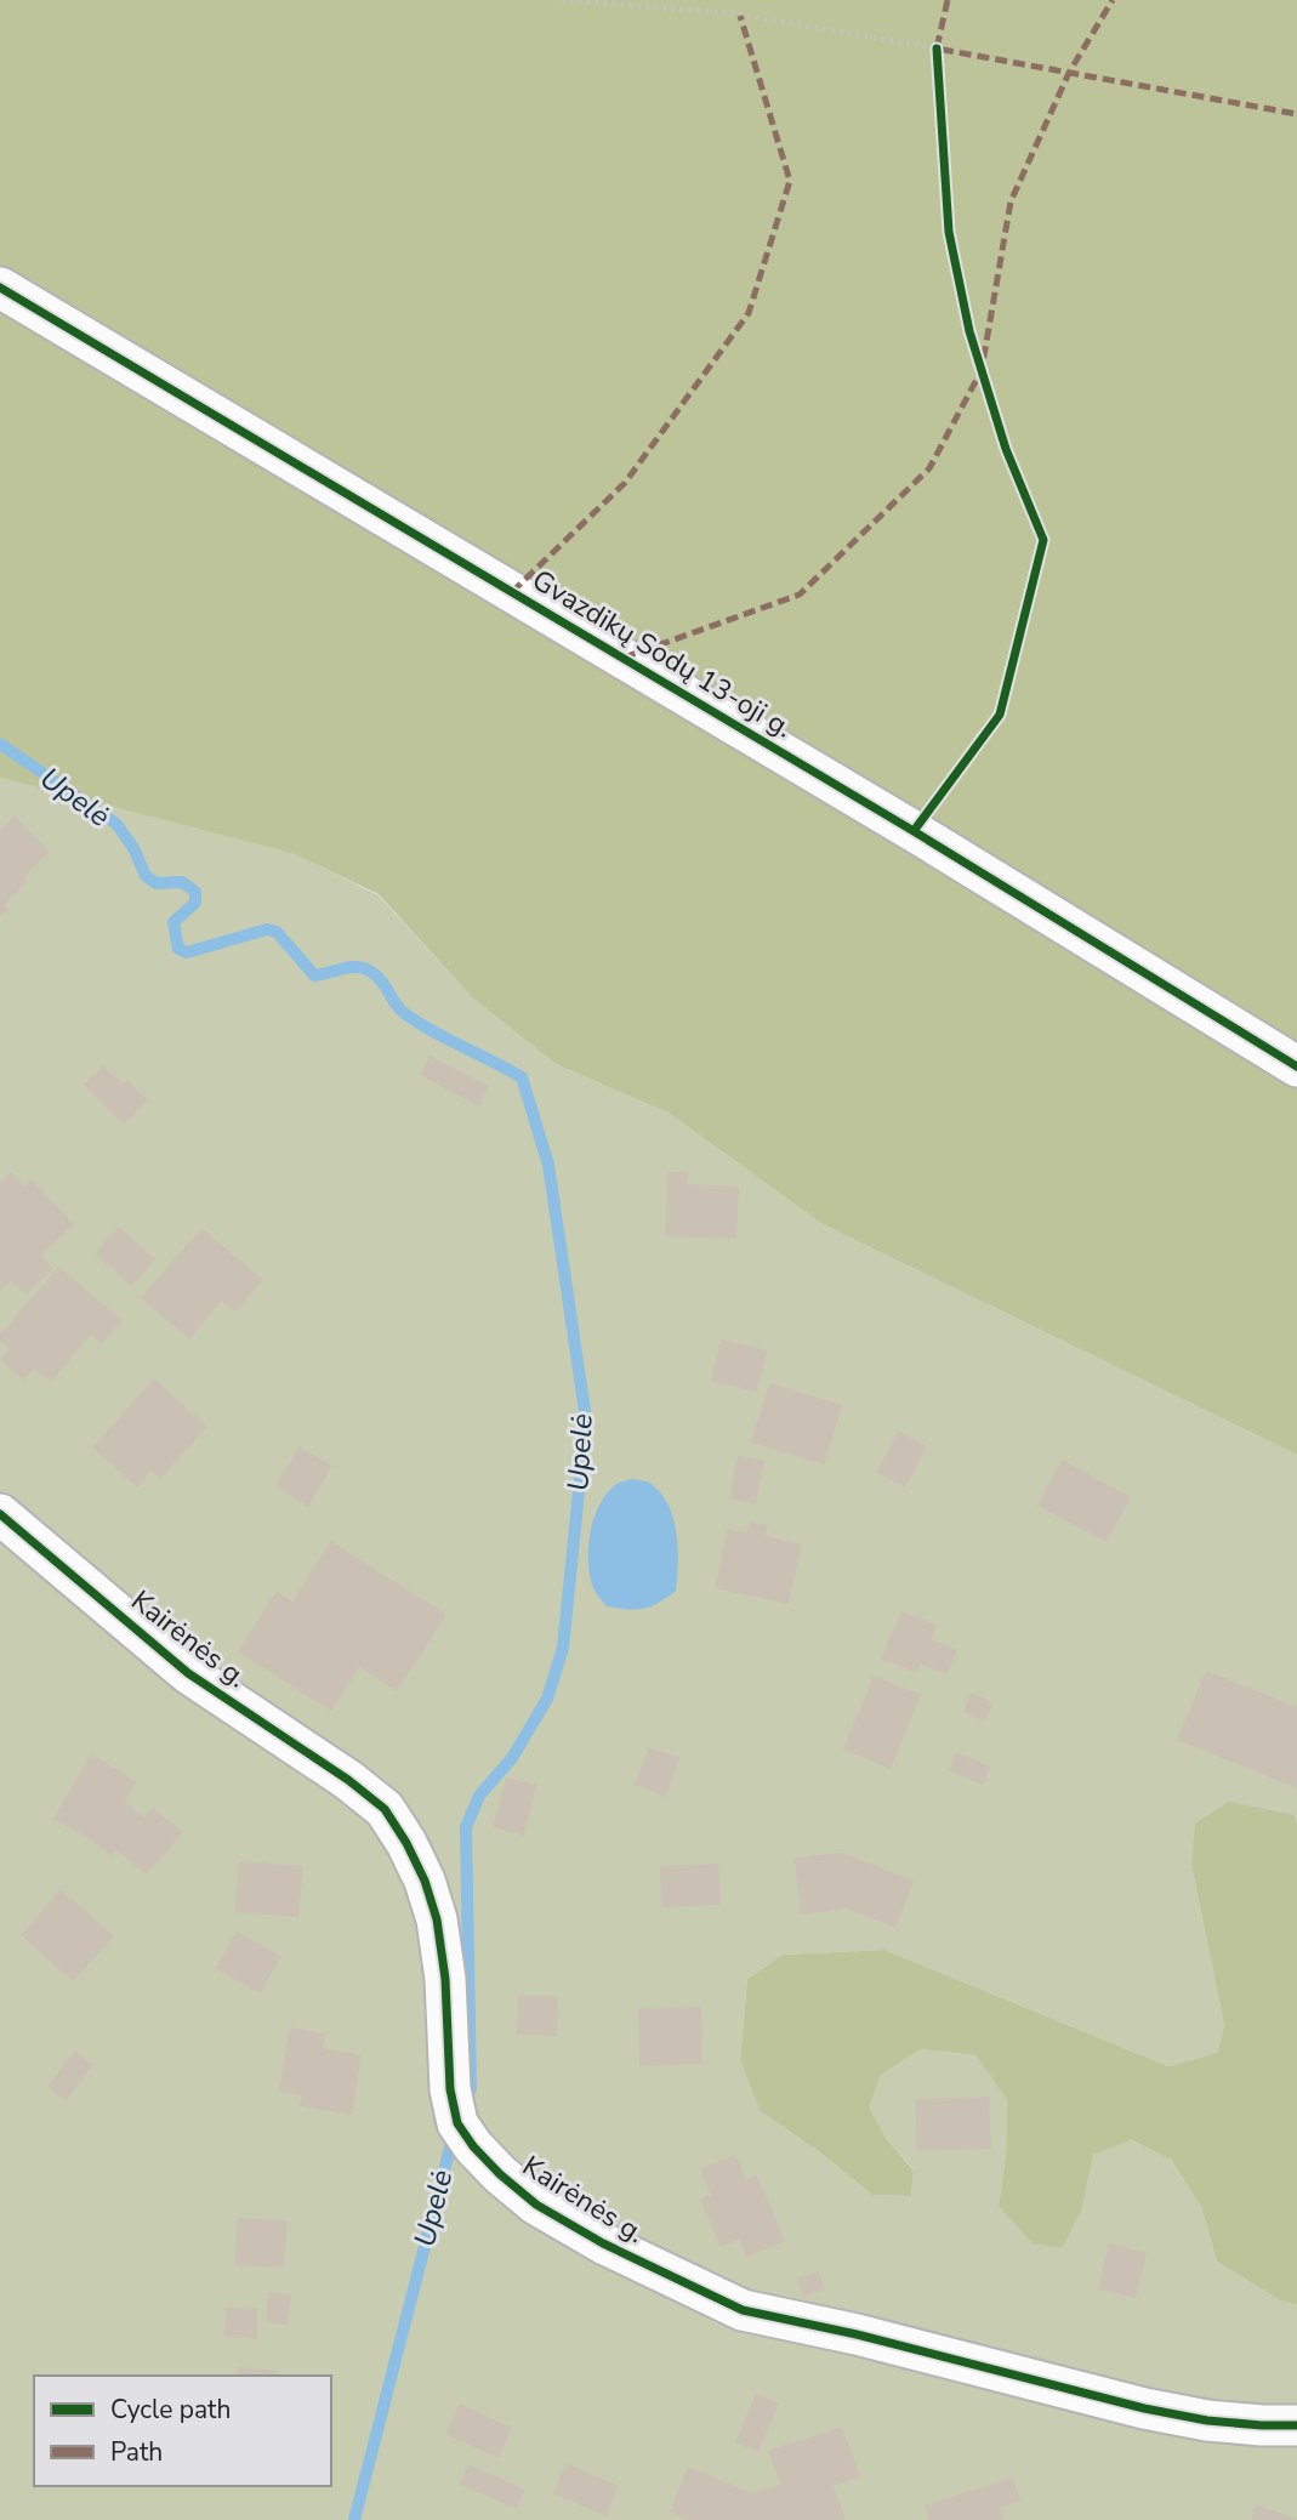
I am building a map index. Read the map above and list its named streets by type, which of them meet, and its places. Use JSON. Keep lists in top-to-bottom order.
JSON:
{
  "streets": {
    "street": ["Gvazdikų Sodų 13-oji g.", "Kairėnės g."]
  },
  "water": ["Upelė"],
  "legend": ["Cycle path", "Path"]
}
